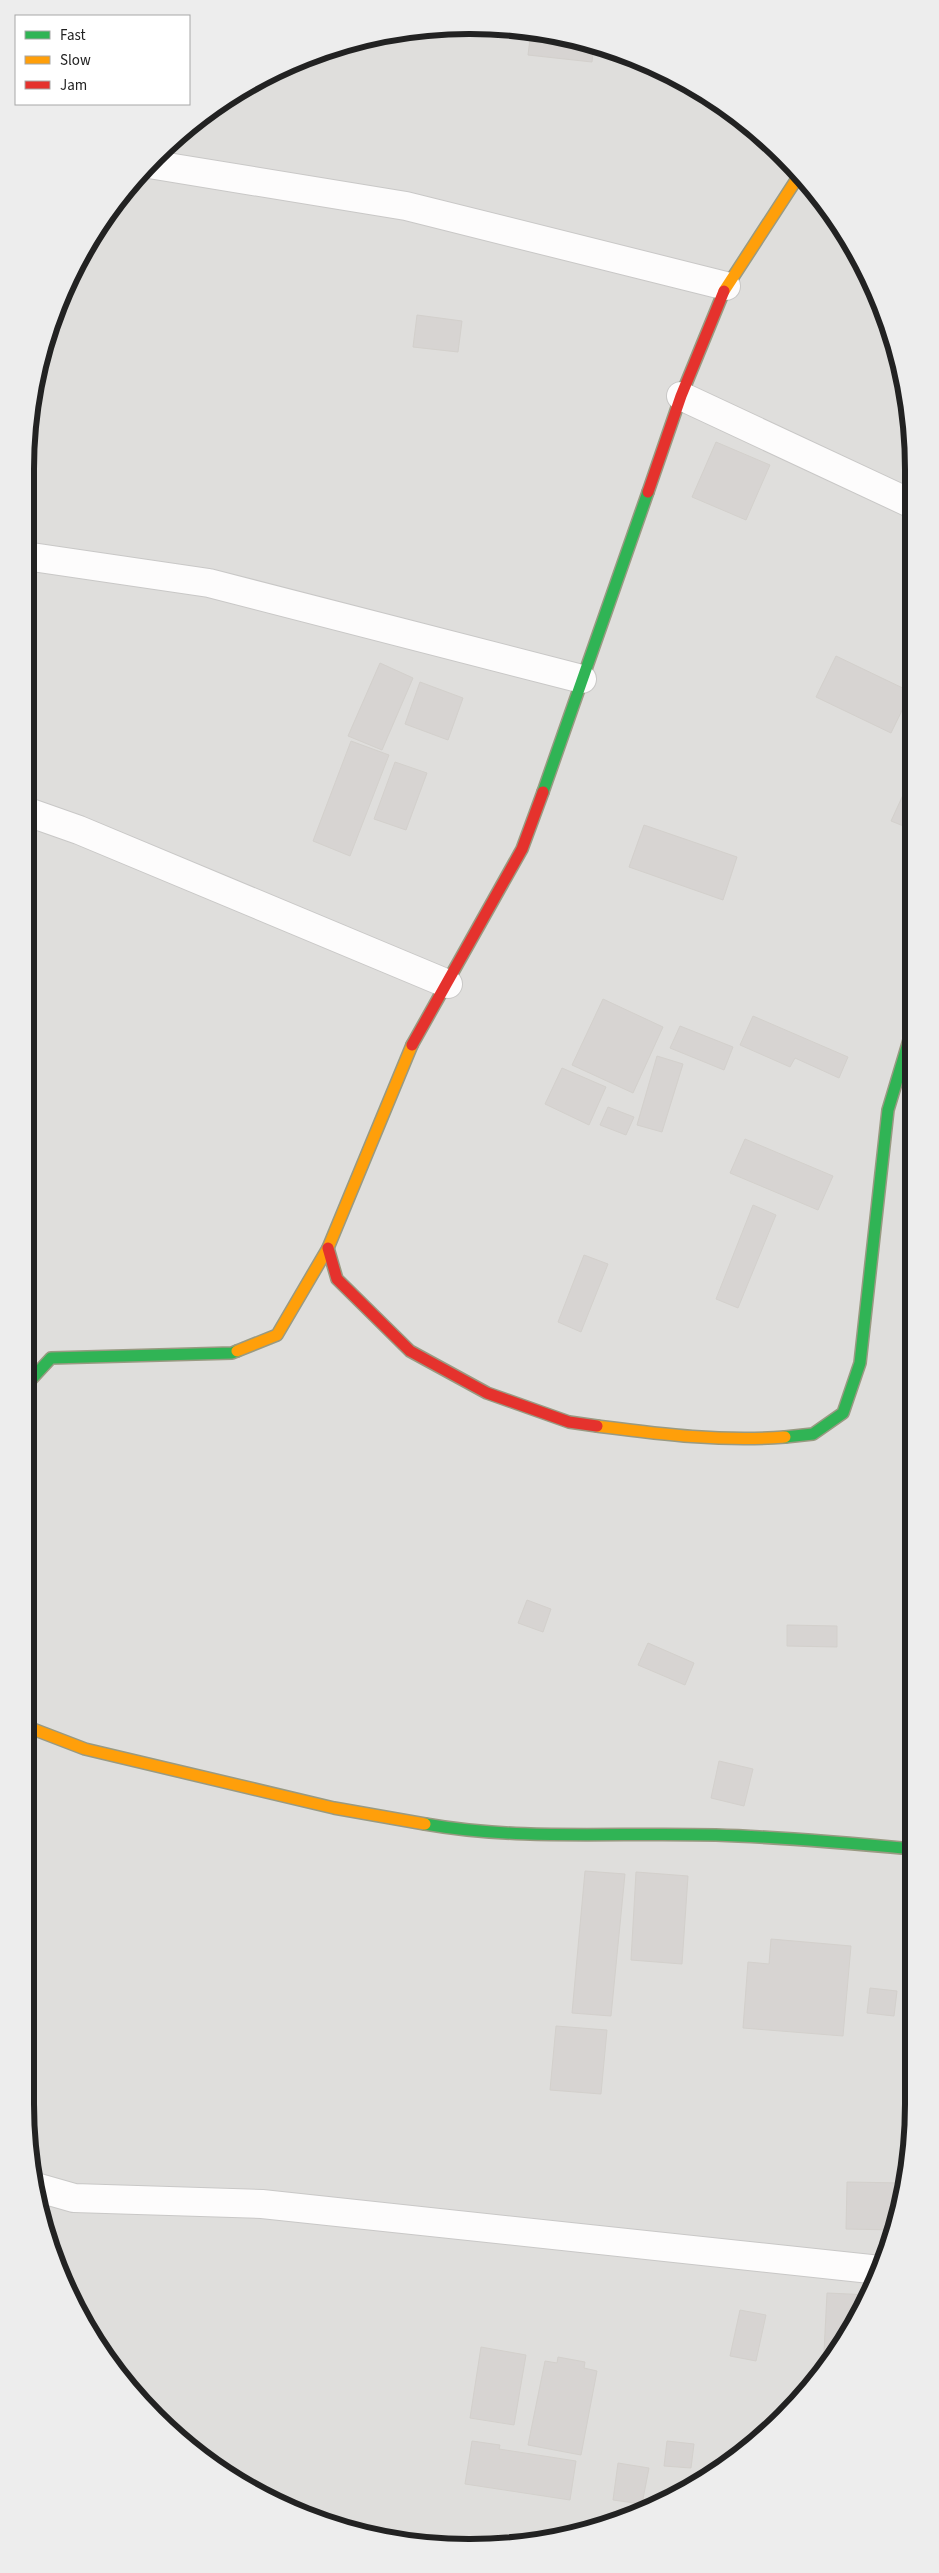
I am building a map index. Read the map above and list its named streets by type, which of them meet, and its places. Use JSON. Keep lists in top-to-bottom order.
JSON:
{
  "legend": ["Fast", "Slow", "Jam"]
}
